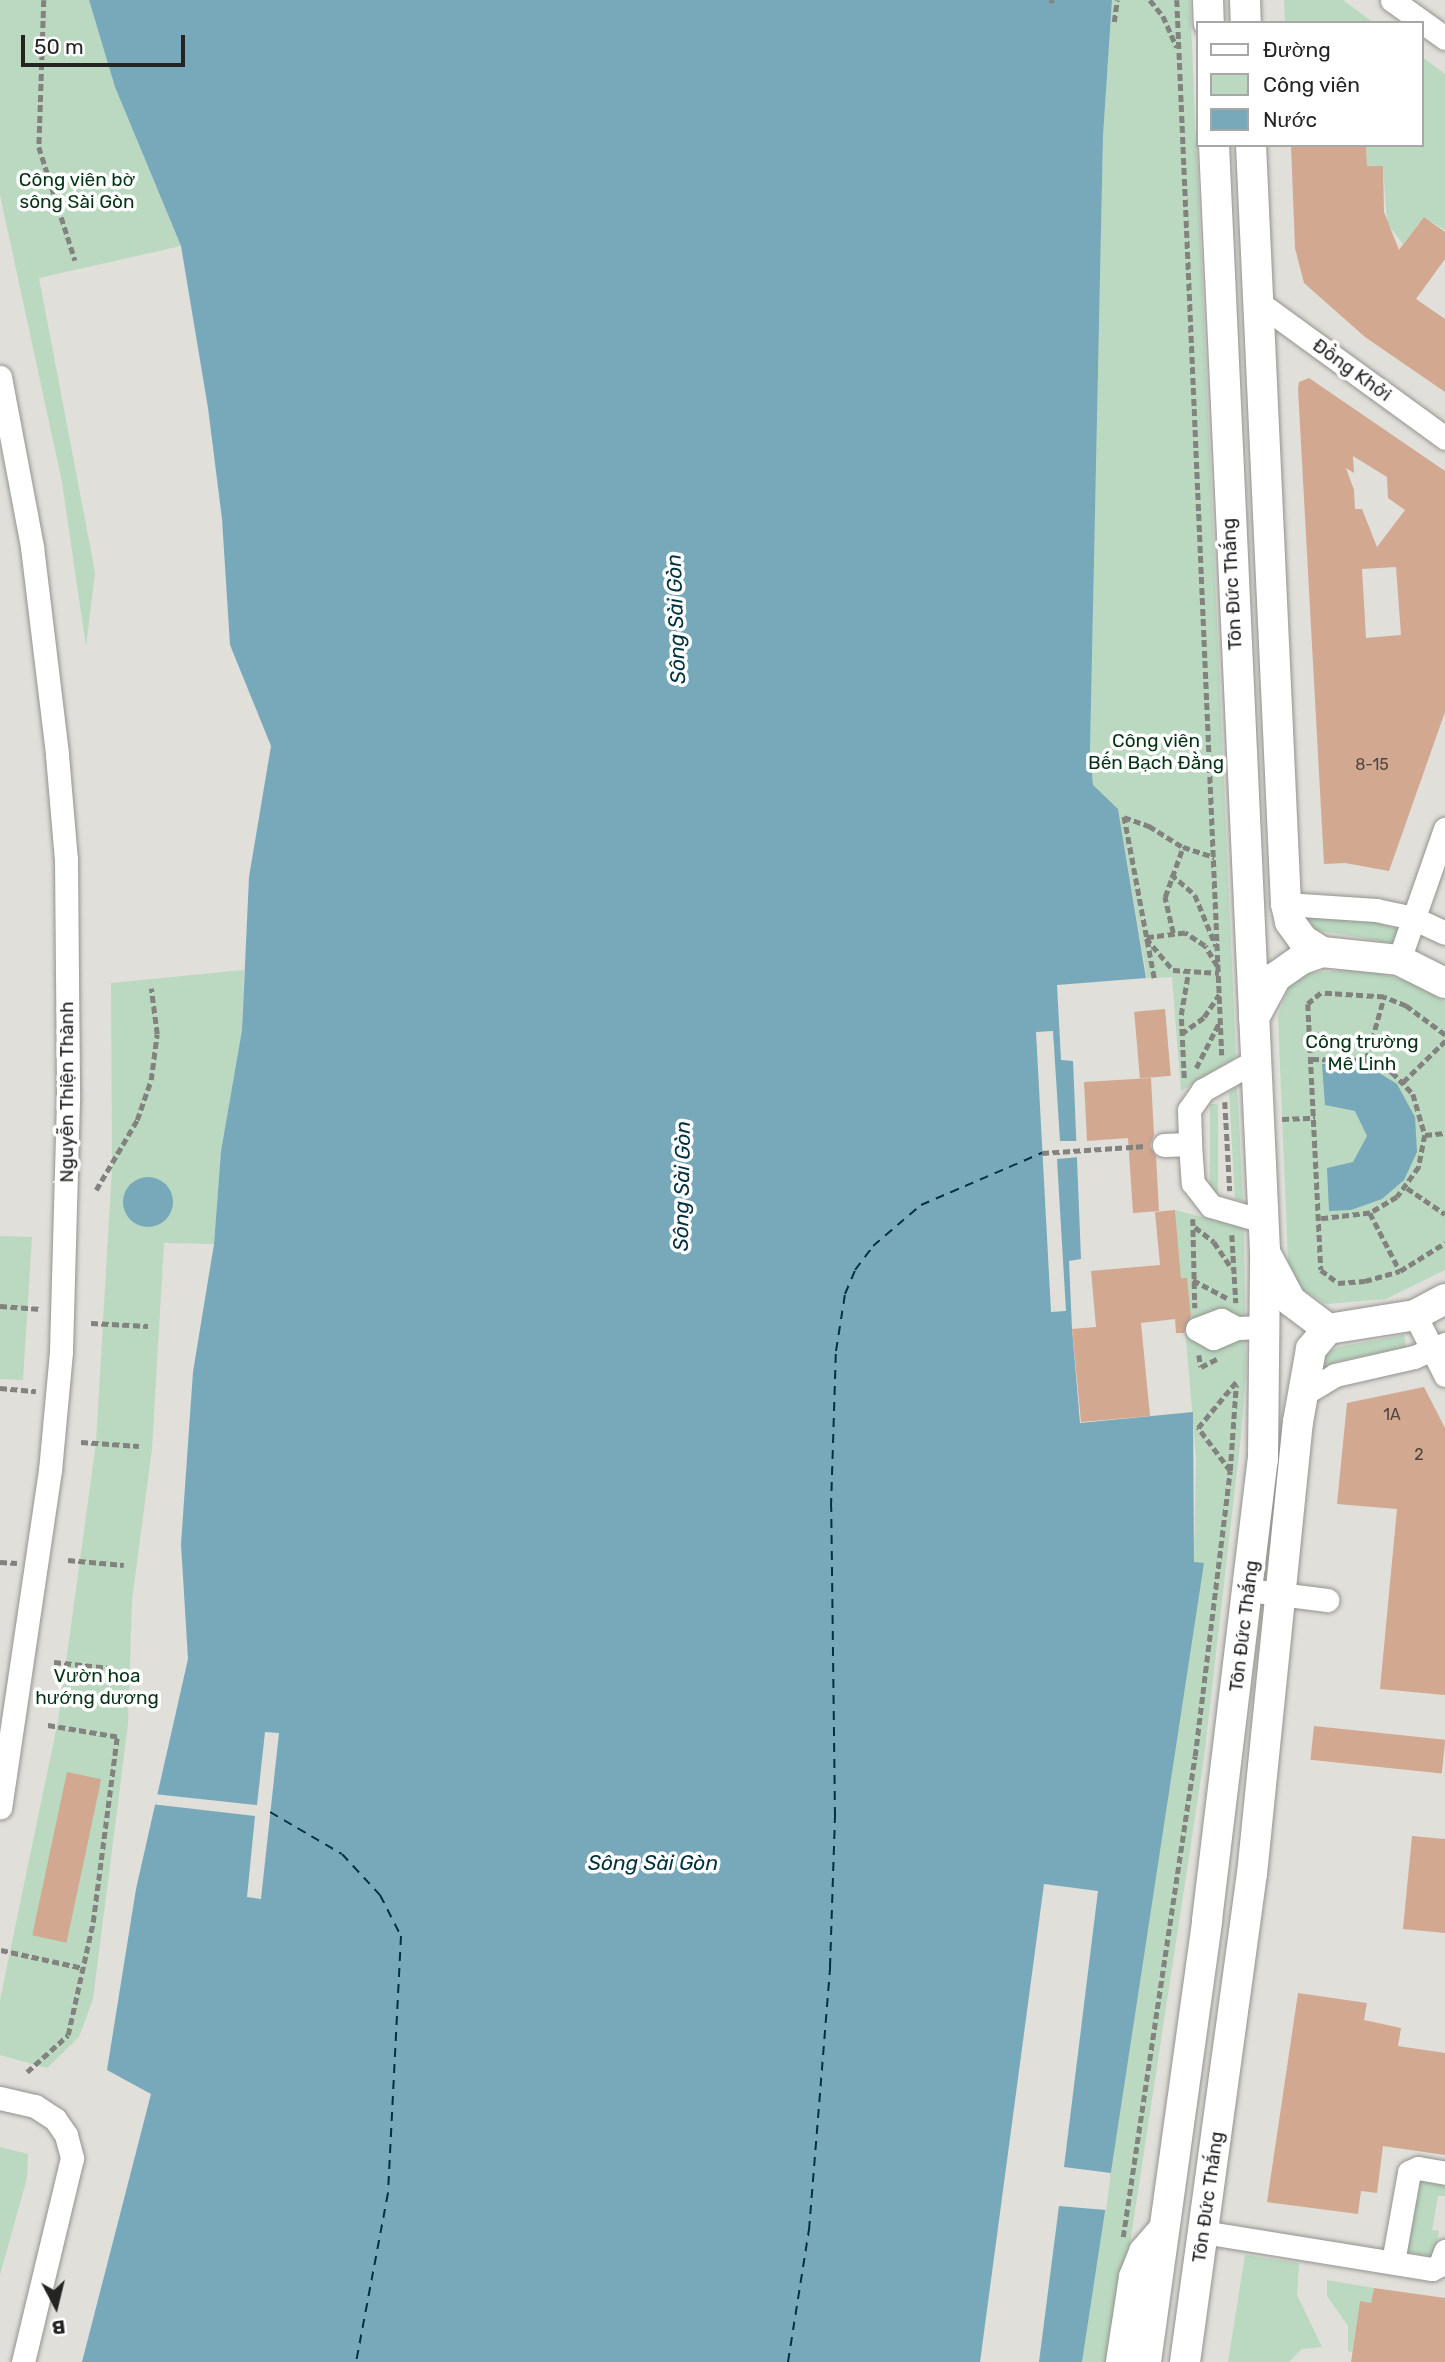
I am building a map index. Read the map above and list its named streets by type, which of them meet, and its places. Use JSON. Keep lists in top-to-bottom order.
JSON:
{
  "streets": {
    "main road": ["Tôn Ðức Thắng", "Tôn Đức Thắng"],
    "street": ["Ðồng Khởi", "Nguyễn Thiện Thành"]
  },
  "crossings": [
    ["Ðồng Khởi", "Tôn Ðức Thắng"],
    ["Tôn Ðức Thắng", "Tôn Đức Thắng"]
  ],
  "water": ["Sông Sài Gòn"],
  "parks": [
    "Công viên bờ sông Sài Gòn",
    "Công viên Bến Bạch Đằng",
    "Công trường Mê Linh",
    "Vườn hoa hướng dương"
  ],
  "house_numbers": ["8-15", "1A", "2"],
  "legend": ["Đường", "Công viên", "Nước"],
  "scale_bar": "50 m",
  "north": "bottom"
}
